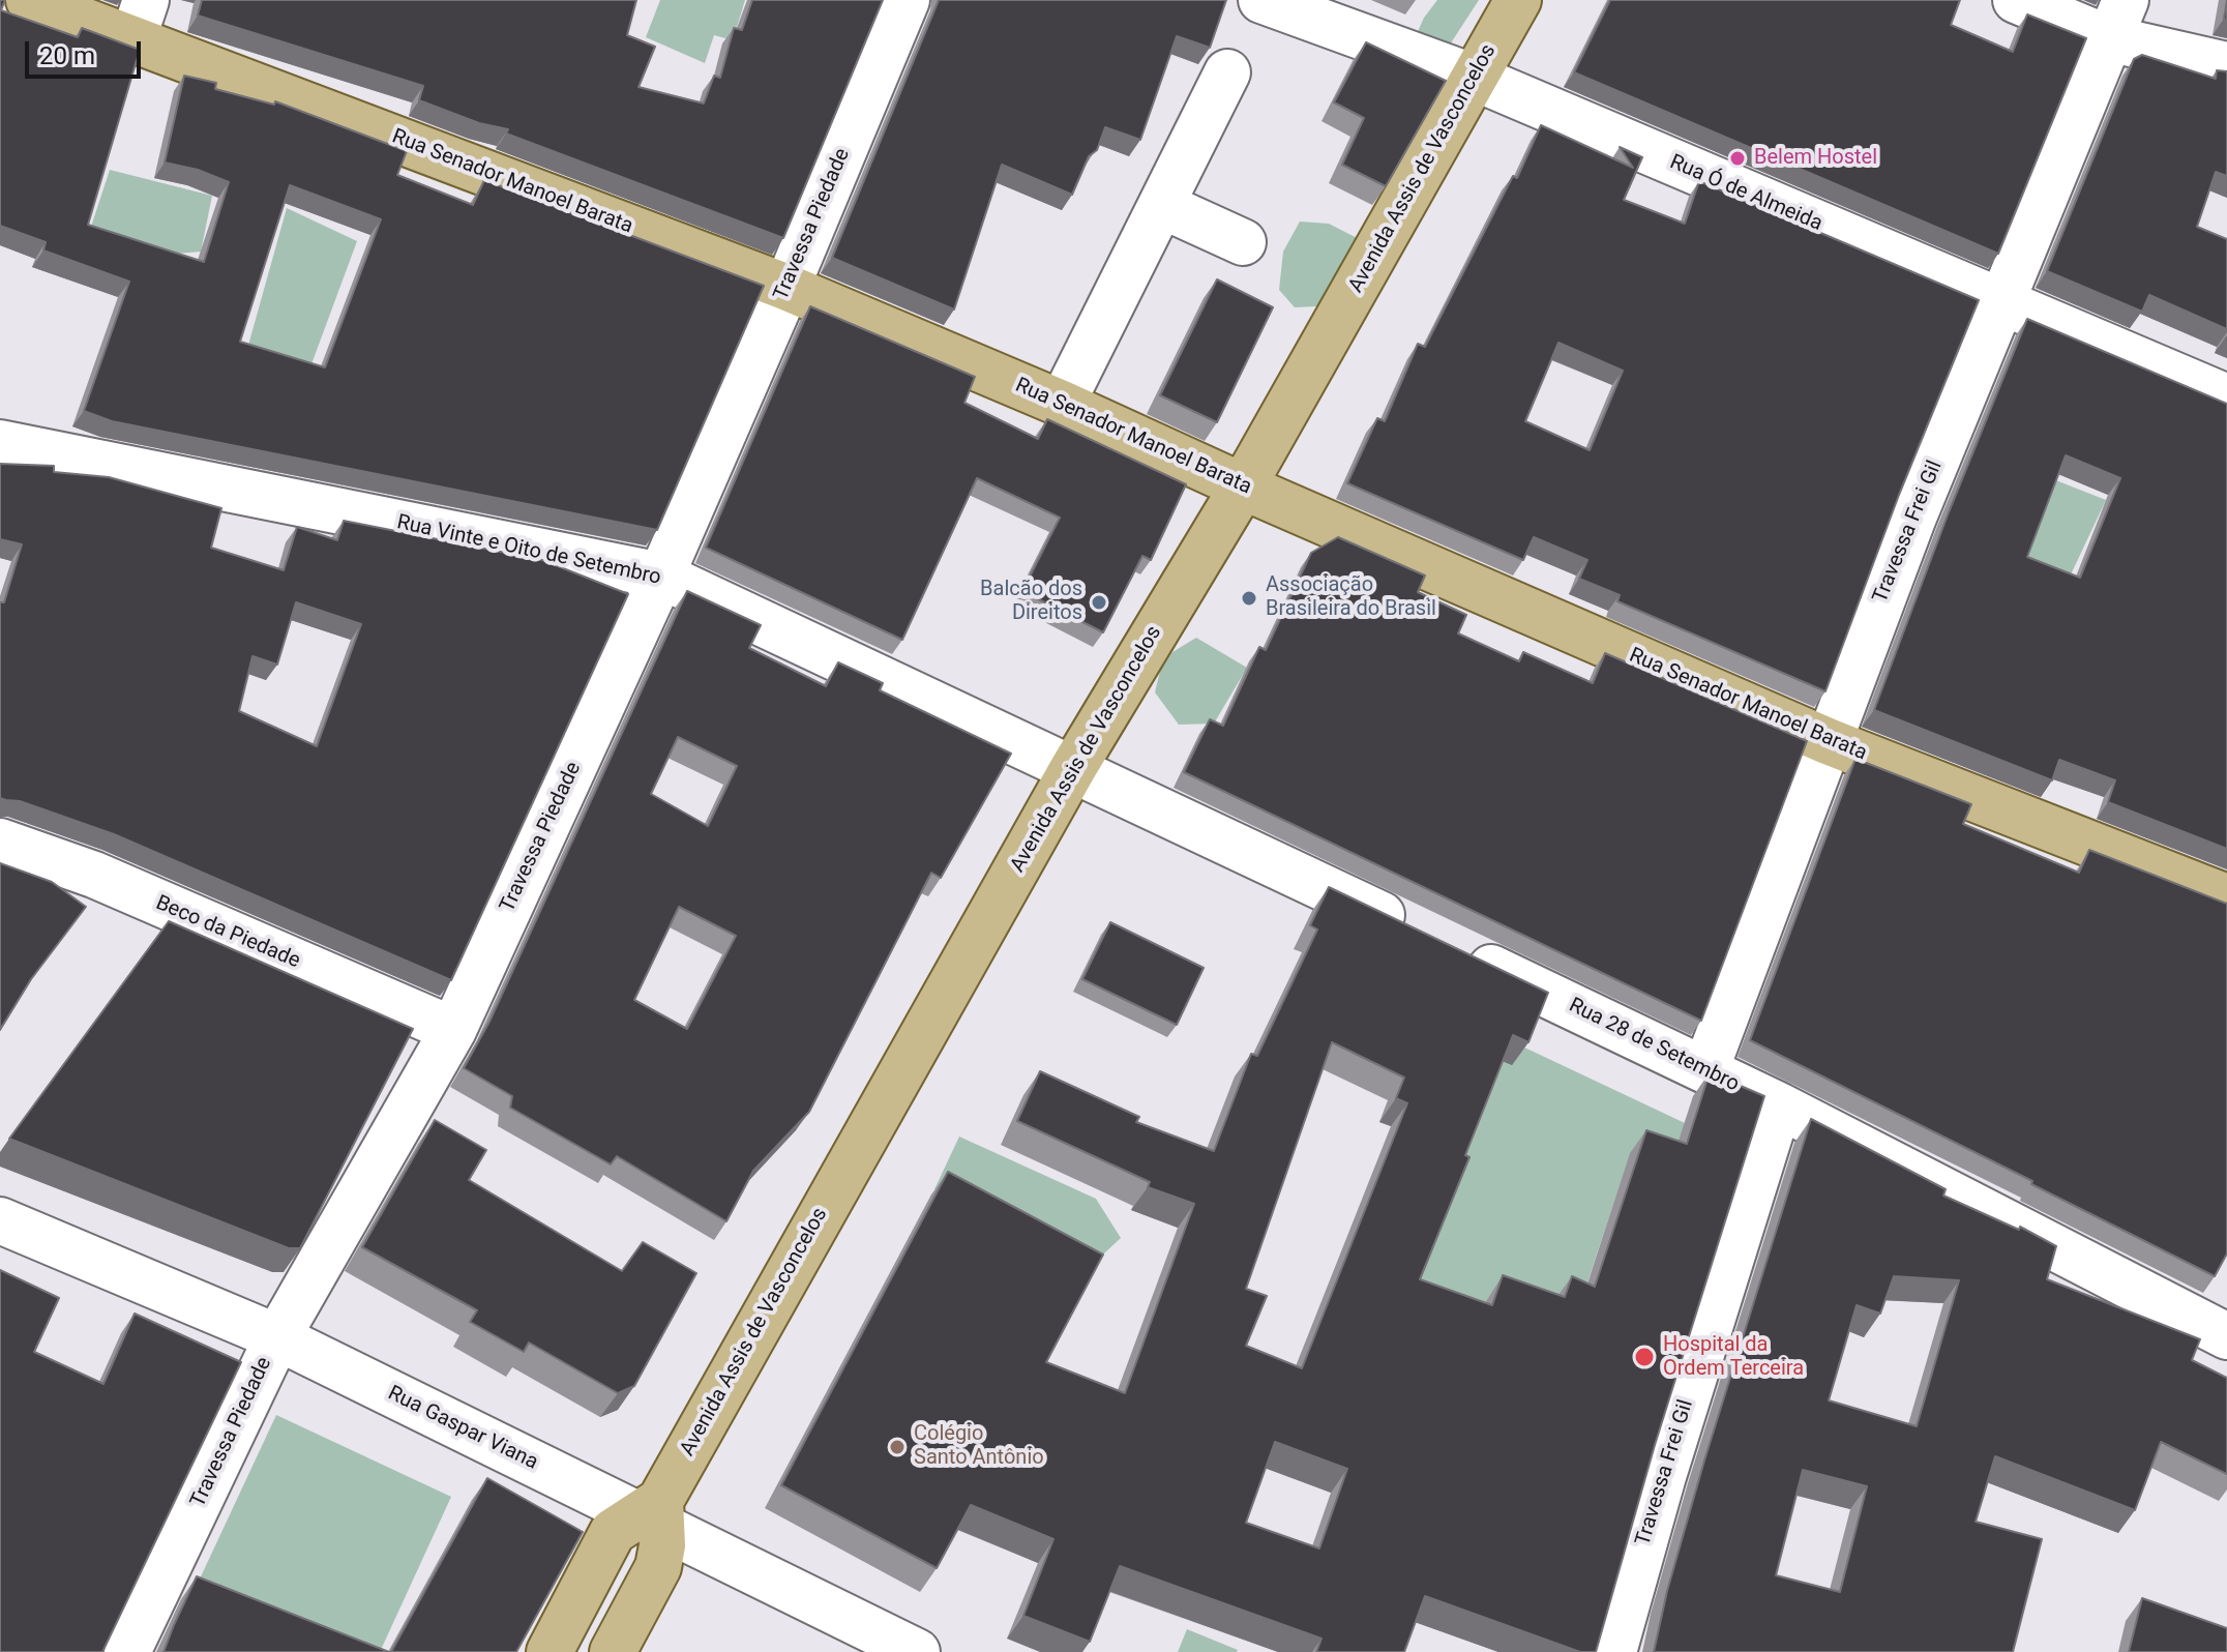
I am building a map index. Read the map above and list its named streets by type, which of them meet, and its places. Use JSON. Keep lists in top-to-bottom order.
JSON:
{
  "streets": {
    "main road": ["Avenida Assis de Vasconcelos", "Rua Senador Manoel Barata"],
    "street": [
      "Rua Ó de Almeida",
      "Travessa Piedade",
      "Travessa Frei Gil",
      "Rua Vinte e Oito de Setembro",
      "Beco da Piedade",
      "Rua 28 de Setembro",
      "Rua Gaspar Viana"
    ]
  },
  "crossings": [
    ["Avenida Assis de Vasconcelos", "Rua Senador Manoel Barata"],
    ["Avenida Assis de Vasconcelos", "Rua Ó de Almeida"],
    ["Avenida Assis de Vasconcelos", "Rua Vinte e Oito de Setembro"],
    ["Avenida Assis de Vasconcelos", "Rua Gaspar Viana"],
    ["Rua Senador Manoel Barata", "Travessa Piedade"],
    ["Rua Senador Manoel Barata", "Travessa Frei Gil"],
    ["Rua Ó de Almeida", "Travessa Frei Gil"],
    ["Travessa Piedade", "Rua Vinte e Oito de Setembro"],
    ["Travessa Piedade", "Beco da Piedade"],
    ["Travessa Piedade", "Rua Gaspar Viana"],
    ["Travessa Frei Gil", "Rua 28 de Setembro"]
  ],
  "places": [
    "Belem Hostel",
    "Associação Brasileira do Brasil",
    "Balcão dos Direitos",
    "Hospital da Ordem Terceira",
    "Colégio Santo Antônio"
  ],
  "scale_bar": "20 m"
}
